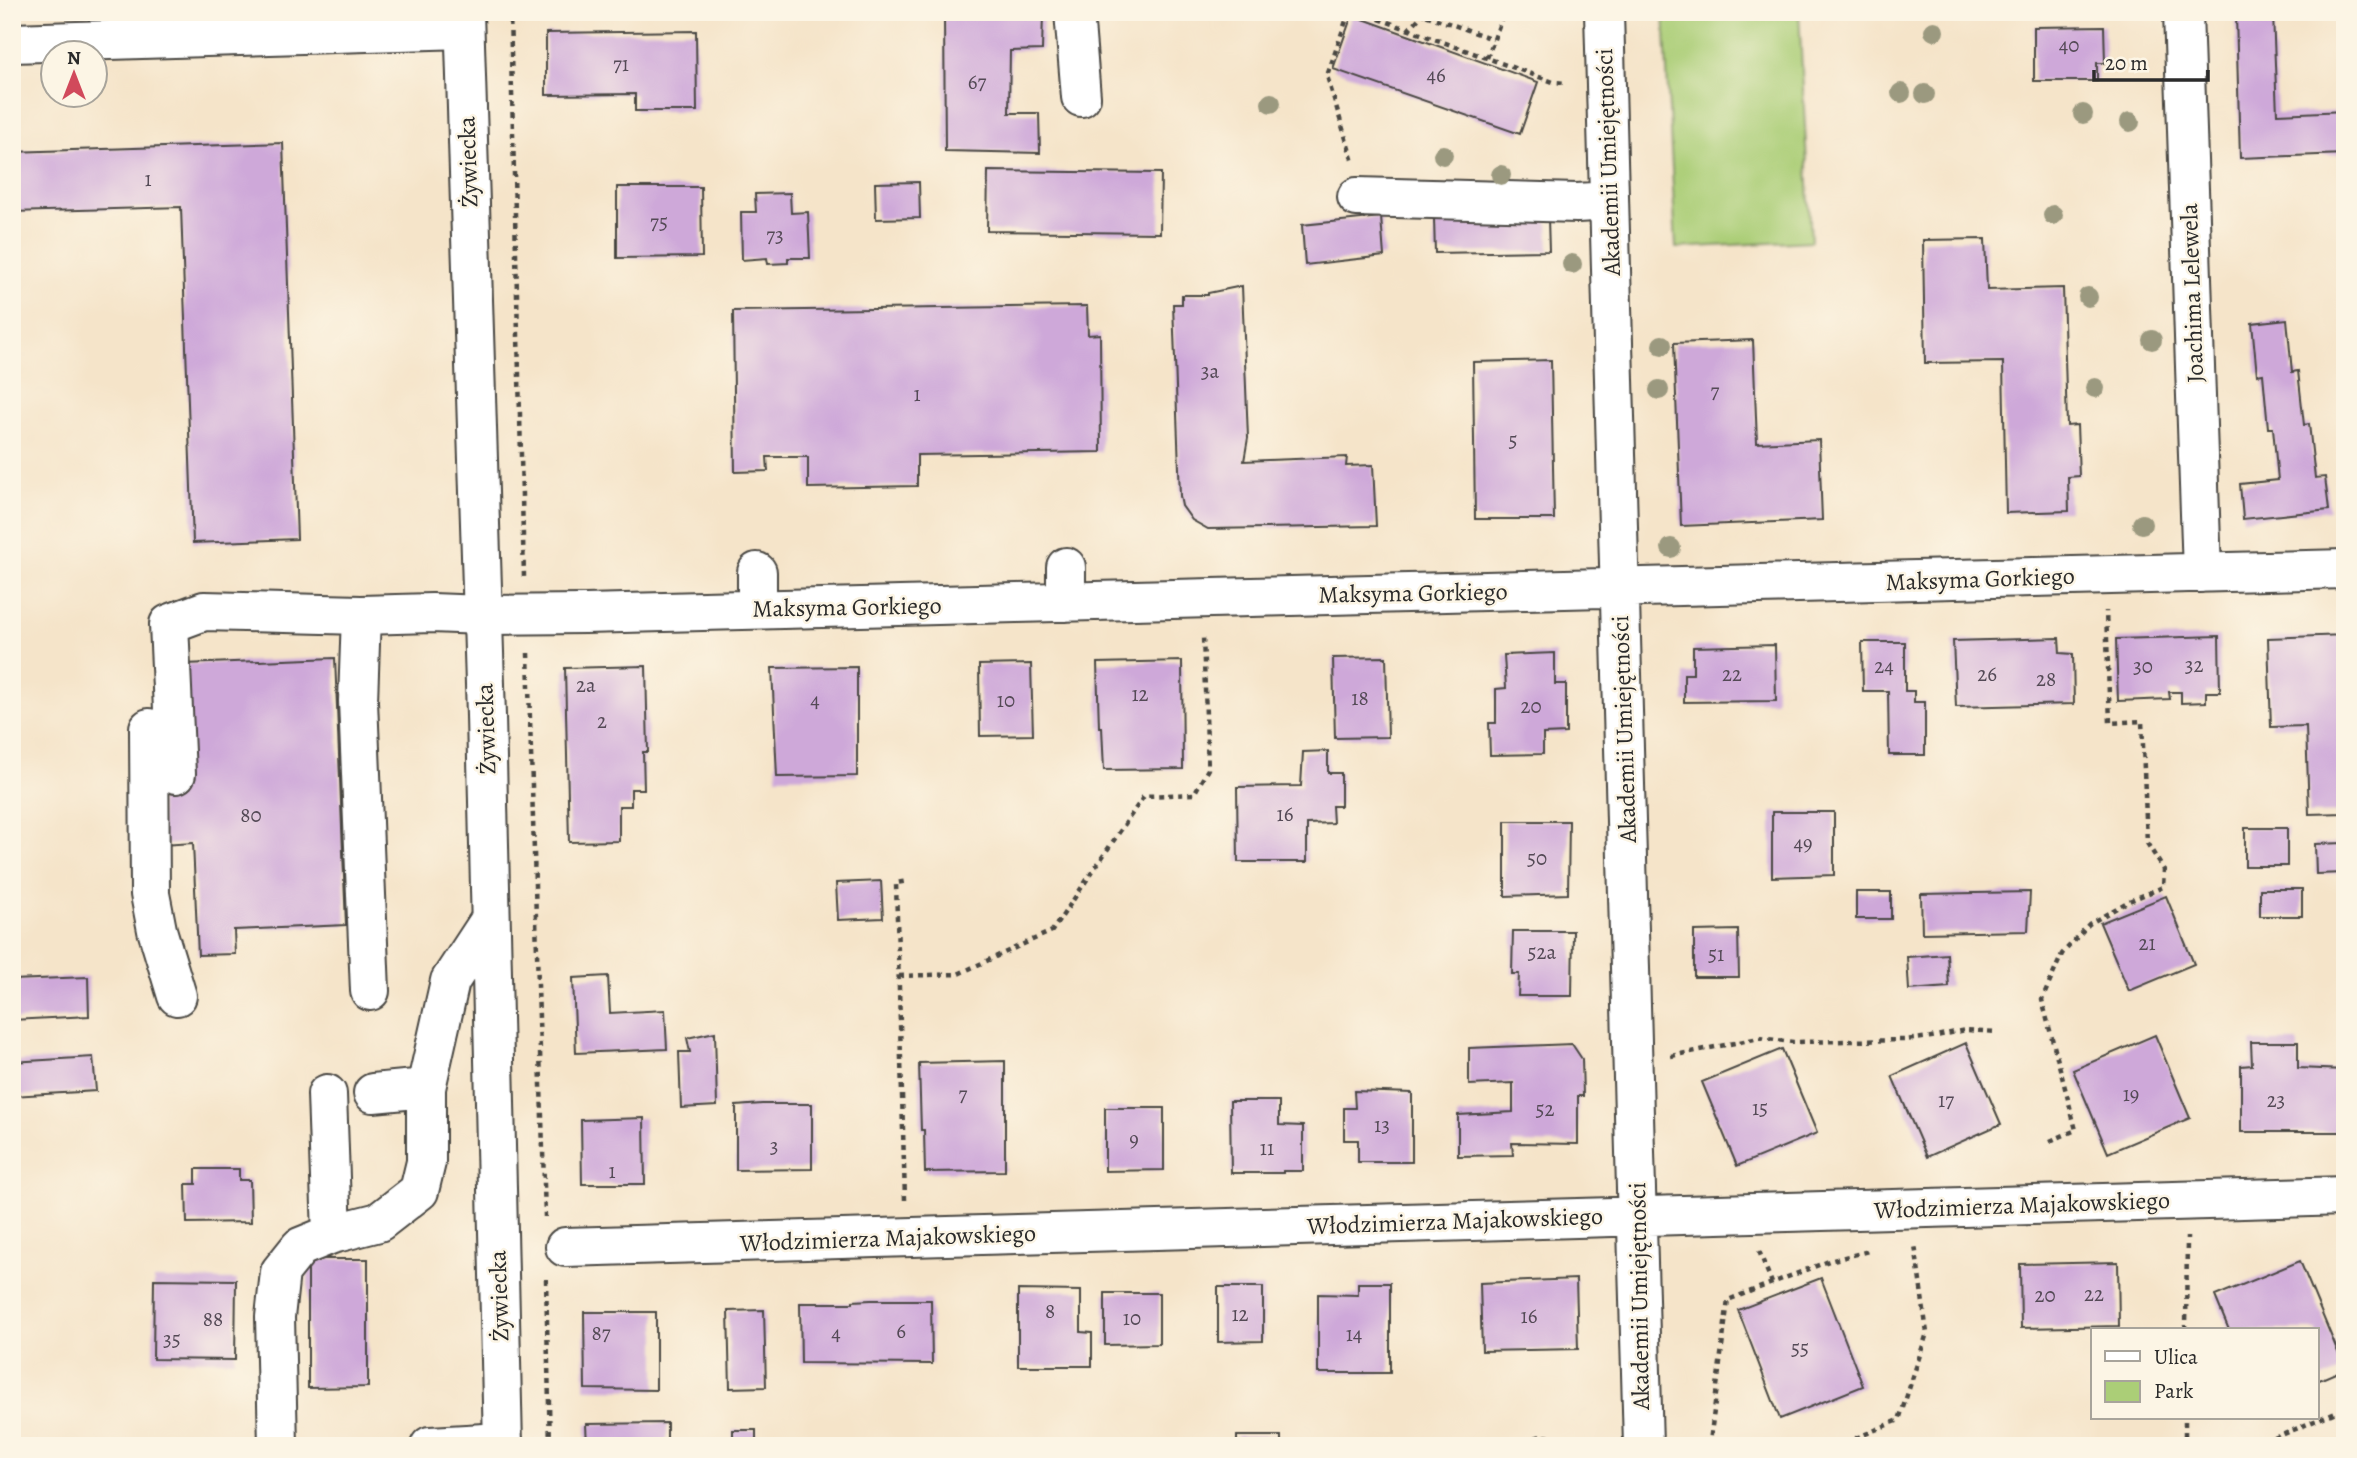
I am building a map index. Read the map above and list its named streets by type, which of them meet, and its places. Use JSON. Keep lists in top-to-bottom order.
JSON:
{
  "streets": {
    "street": [
      "Żywiecka",
      "Akademii Umiejętności",
      "Joachima Lelewela",
      "Maksyma Gorkiego",
      "Włodzimierza Majakowskiego"
    ]
  },
  "crossings": [
    ["Żywiecka", "Maksyma Gorkiego"],
    ["Akademii Umiejętności", "Maksyma Gorkiego"],
    ["Akademii Umiejętności", "Włodzimierza Majakowskiego"],
    ["Joachima Lelewela", "Maksyma Gorkiego"]
  ],
  "house_numbers": [
    "40",
    "71",
    "46",
    "67",
    "1",
    "75",
    "73",
    "3a",
    "7",
    "1",
    "5",
    "32",
    "24",
    "30",
    "22",
    "26",
    "28",
    "2a",
    "12",
    "18",
    "4",
    "10",
    "20",
    "2",
    "16",
    "80",
    "49",
    "50",
    "21",
    "52a",
    "51",
    "7",
    "19",
    "17",
    "23",
    "15",
    "52",
    "13",
    "9",
    "3",
    "11",
    "1",
    "22",
    "20",
    "8",
    "12",
    "16",
    "10",
    "88",
    "6",
    "87",
    "4",
    "14",
    "35",
    "55"
  ],
  "legend": ["Ulica", "Park"],
  "scale_bar": "20 m",
  "north": "top"
}
